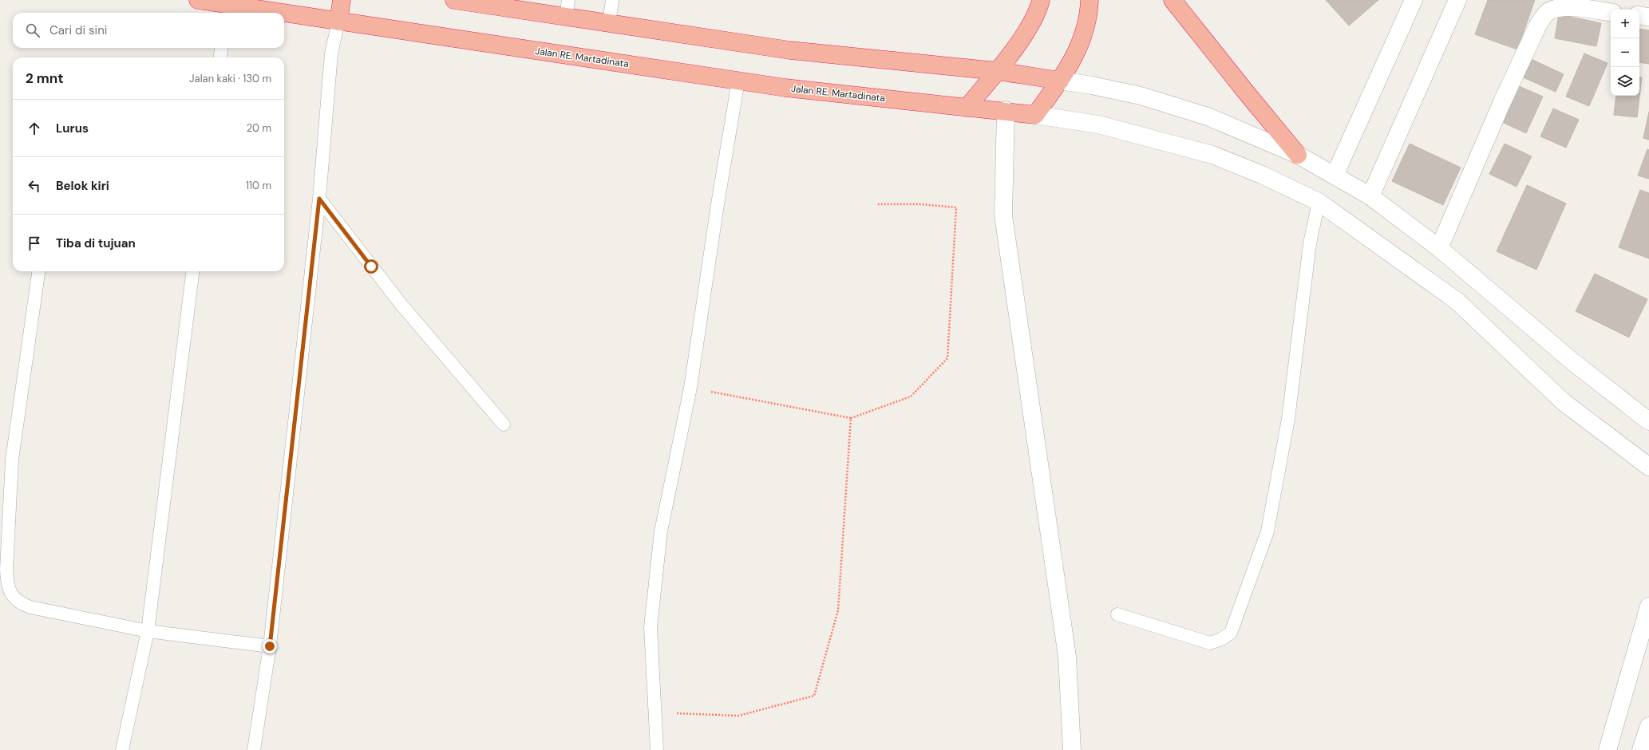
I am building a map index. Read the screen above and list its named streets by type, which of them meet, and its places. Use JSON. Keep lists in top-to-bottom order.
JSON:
{
  "streets": {
    "highway": ["Jalan RE. Martadinata"]
  },
  "page": {
    "map_buttons": ["+", "−"],
    "search": "Cari di sini",
    "heading": ["2 mnt", "Jalan kaki · 130 m"],
    "list": [
      ["Lurus", "20 m"],
      ["Belok kiri", "110 m"],
      "Tiba di tujuan"
    ]
  }
}
